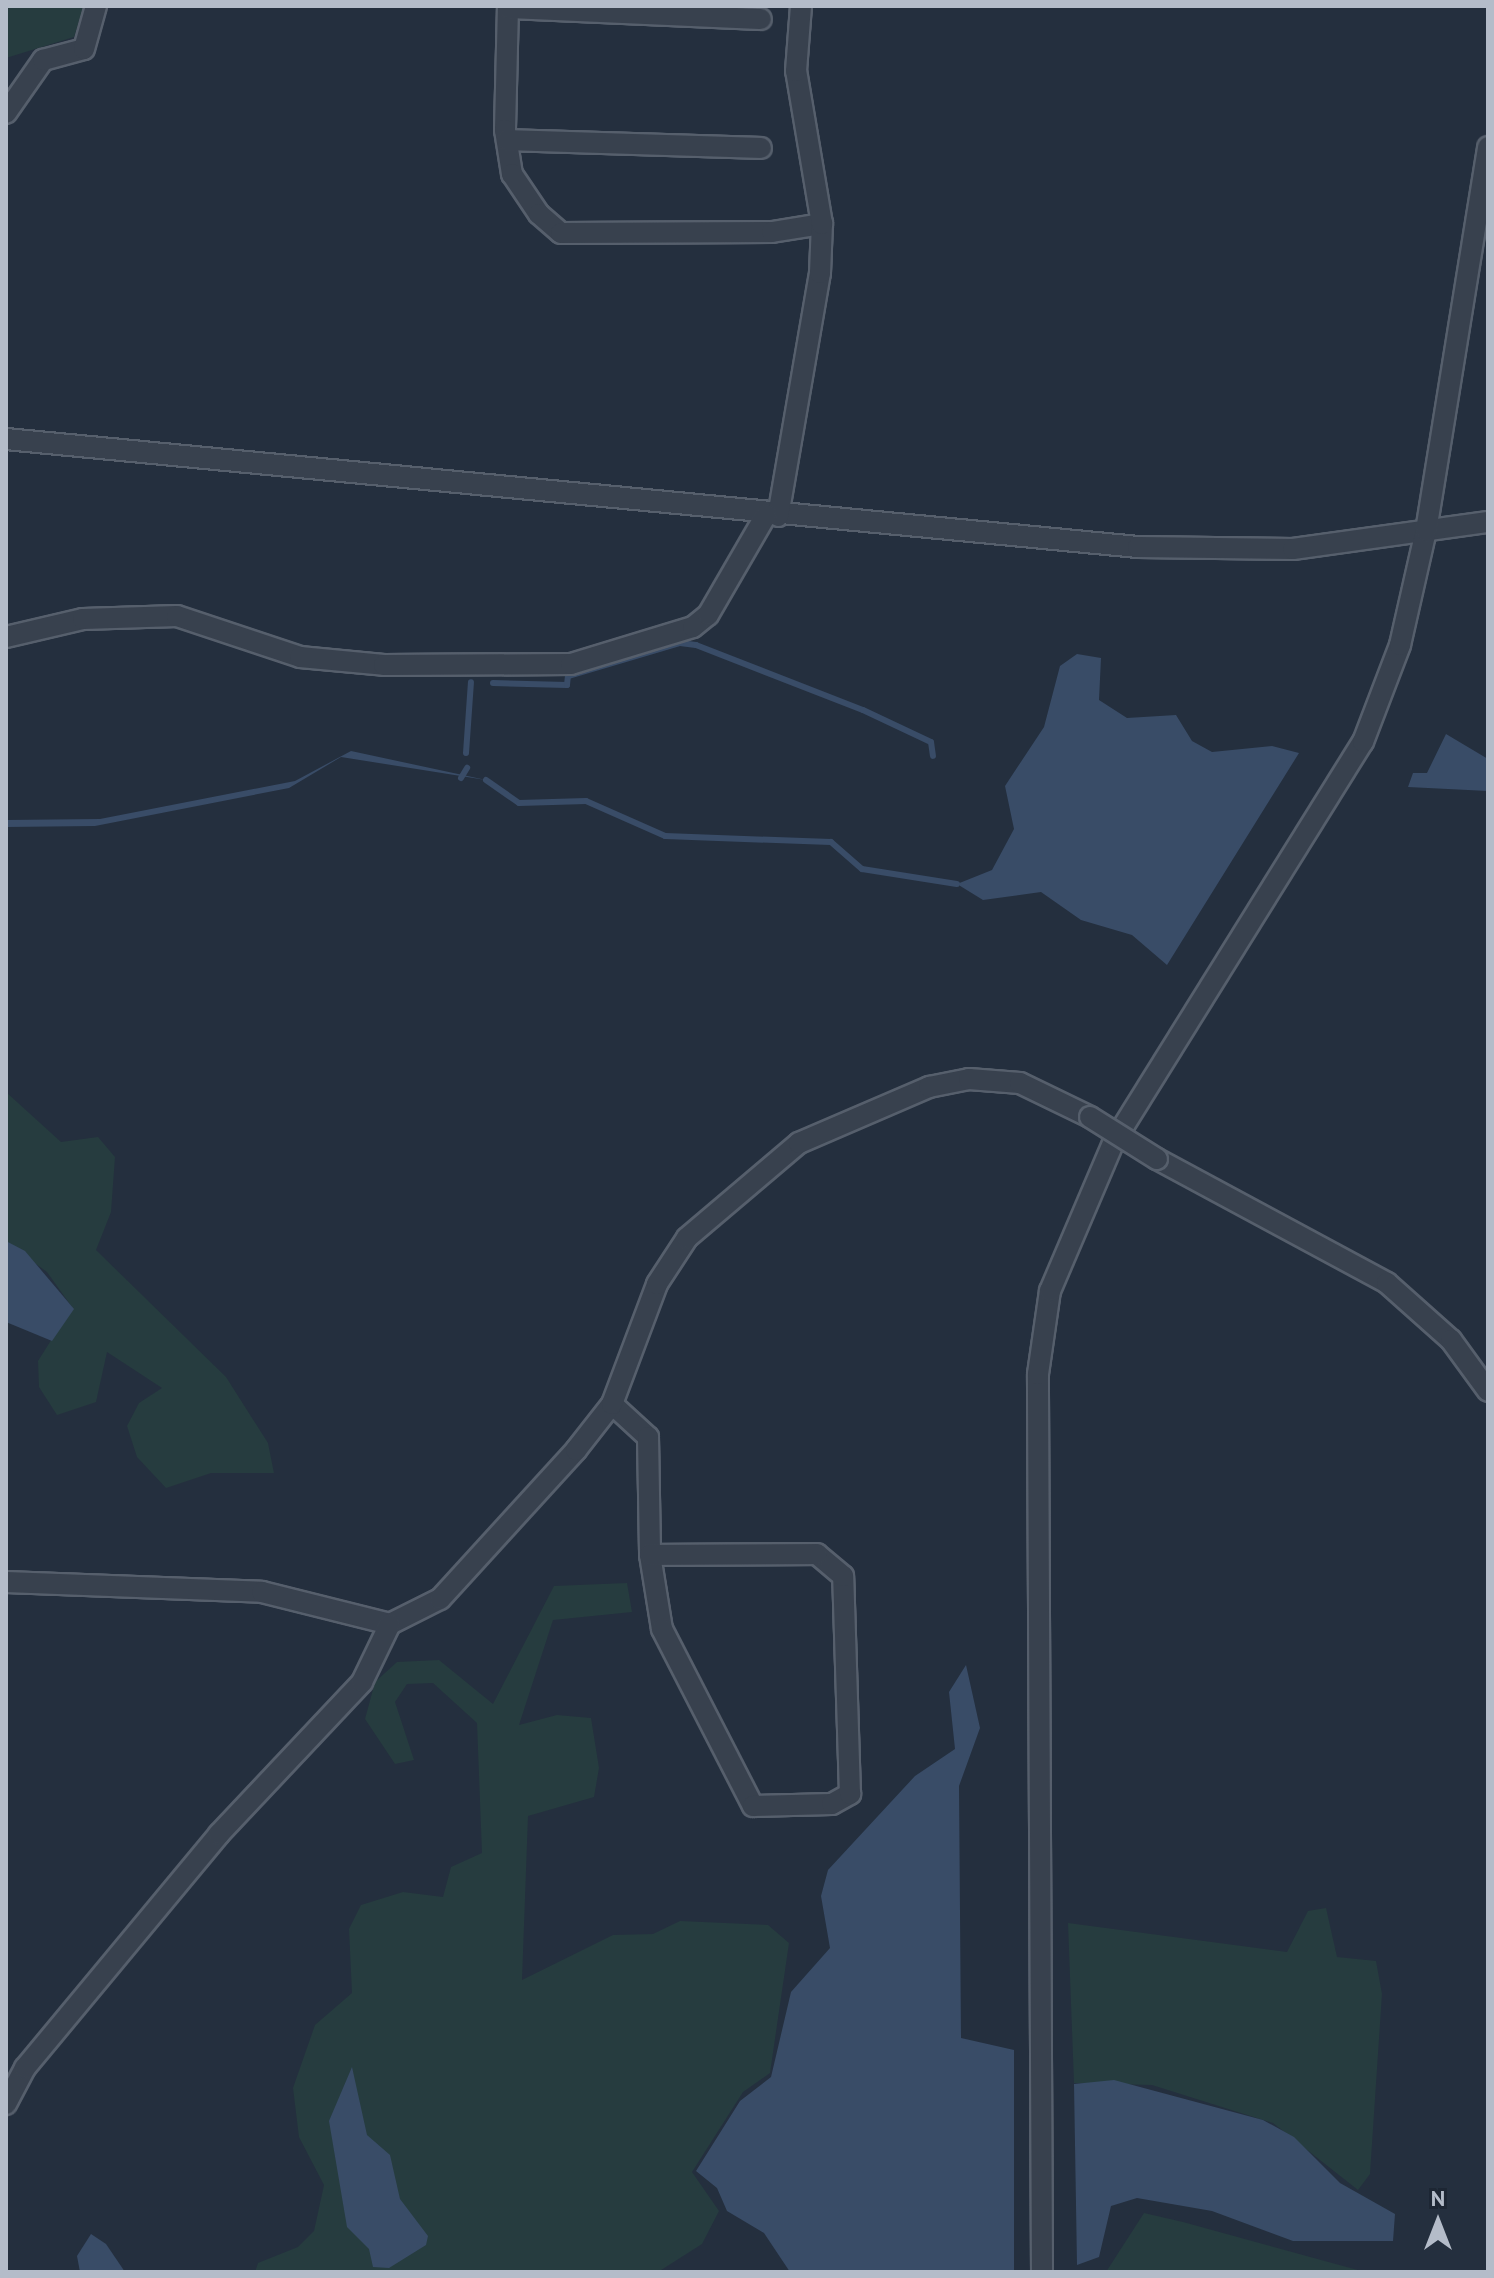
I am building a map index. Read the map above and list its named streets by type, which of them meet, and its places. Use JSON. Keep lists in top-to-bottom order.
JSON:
{
  "north": "top"
}
